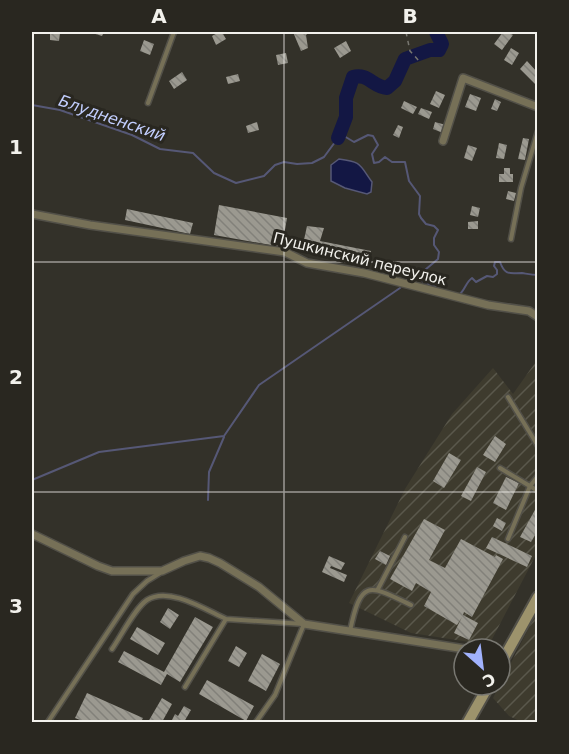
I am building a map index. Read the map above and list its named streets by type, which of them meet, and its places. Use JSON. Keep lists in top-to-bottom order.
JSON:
{
  "streets": {
    "street": ["Пушкинский переулок"]
  },
  "water": ["Блудненский"],
  "north": "bottom right",
  "grid": {
    "columns": ["A", "B"],
    "rows": ["1", "2", "3"]
  }
}
